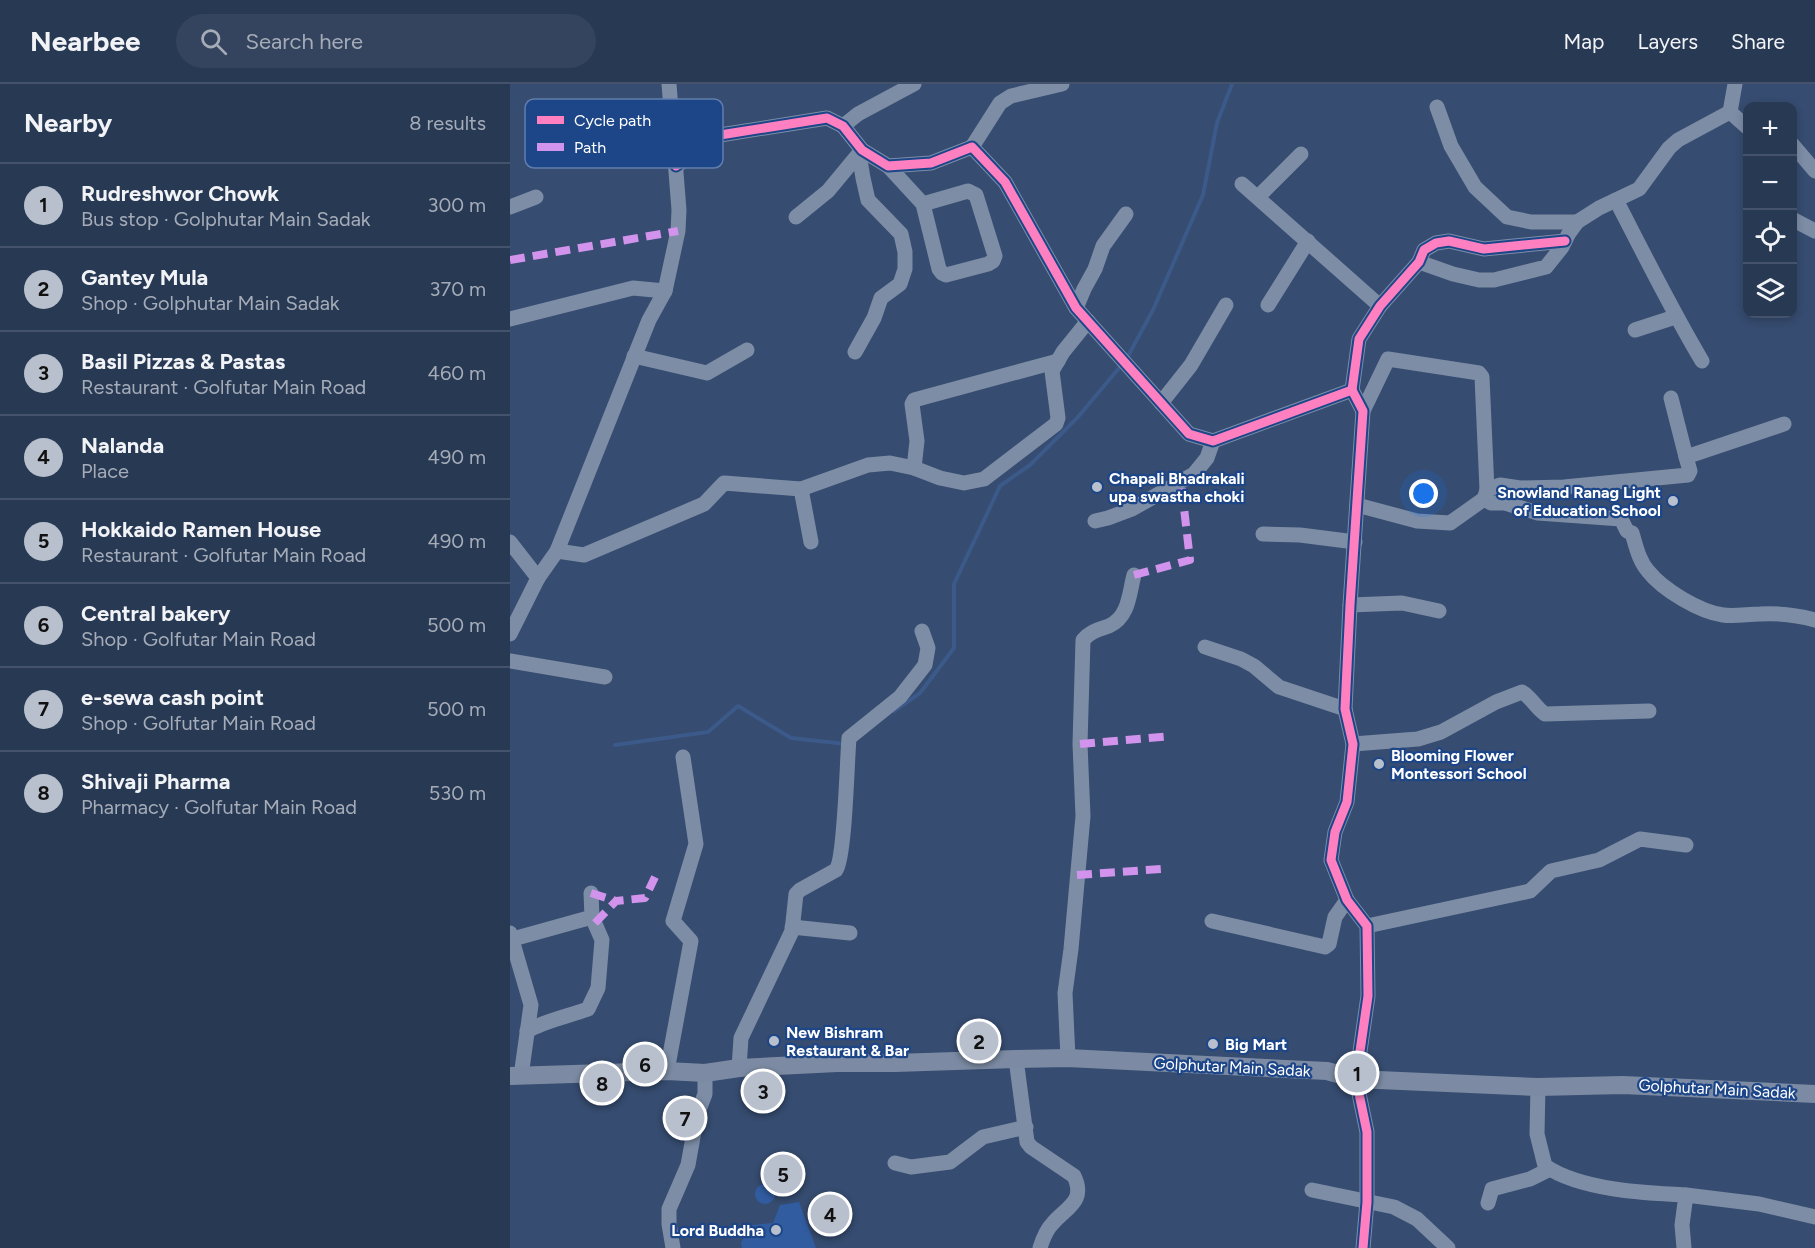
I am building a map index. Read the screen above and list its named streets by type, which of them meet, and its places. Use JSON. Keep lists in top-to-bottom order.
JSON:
{
  "streets": {
    "main road": ["Golphutar Main Sadak"]
  },
  "places": [
    "Chapali Bhadrakali upa swastha choki",
    "Snowland Ranag Light of Education School",
    "Blooming Flower Montessori School",
    "New Bishram Restaurant & Bar",
    "Big Mart",
    "Lord Buddha"
  ],
  "legend": ["Cycle path", "Path"],
  "page": {
    "header": "Nearbee",
    "search": "Search here",
    "nav": ["Map", "Layers", "Share"],
    "heading": ["Nearby", "8 results"],
    "map_buttons": ["+", "−"],
    "list": [
      {
        "mark": "1",
        "name": "Rudreshwor Chowk",
        "note": "Bus stop · Golphutar Main Sadak",
        "value": "300 m"
      },
      {
        "mark": "2",
        "name": "Gantey Mula",
        "note": "Shop · Golphutar Main Sadak",
        "value": "370 m"
      },
      {
        "mark": "3",
        "name": "Basil Pizzas & Pastas",
        "note": "Restaurant · Golfutar Main Road",
        "value": "460 m"
      },
      {
        "mark": "4",
        "name": "Nalanda",
        "note": "Place",
        "value": "490 m"
      },
      {
        "mark": "5",
        "name": "Hokkaido Ramen House",
        "note": "Restaurant · Golfutar Main Road",
        "value": "490 m"
      },
      {
        "mark": "6",
        "name": "Central bakery",
        "note": "Shop · Golfutar Main Road",
        "value": "500 m"
      },
      {
        "mark": "7",
        "name": "e-sewa cash point",
        "note": "Shop · Golfutar Main Road",
        "value": "500 m"
      },
      {
        "mark": "8",
        "name": "Shivaji Pharma",
        "note": "Pharmacy · Golfutar Main Road",
        "value": "530 m"
      }
    ],
    "pins": [
      "2",
      "6",
      "1",
      "8",
      "3",
      "7",
      "5",
      "4"
    ]
  }
}
